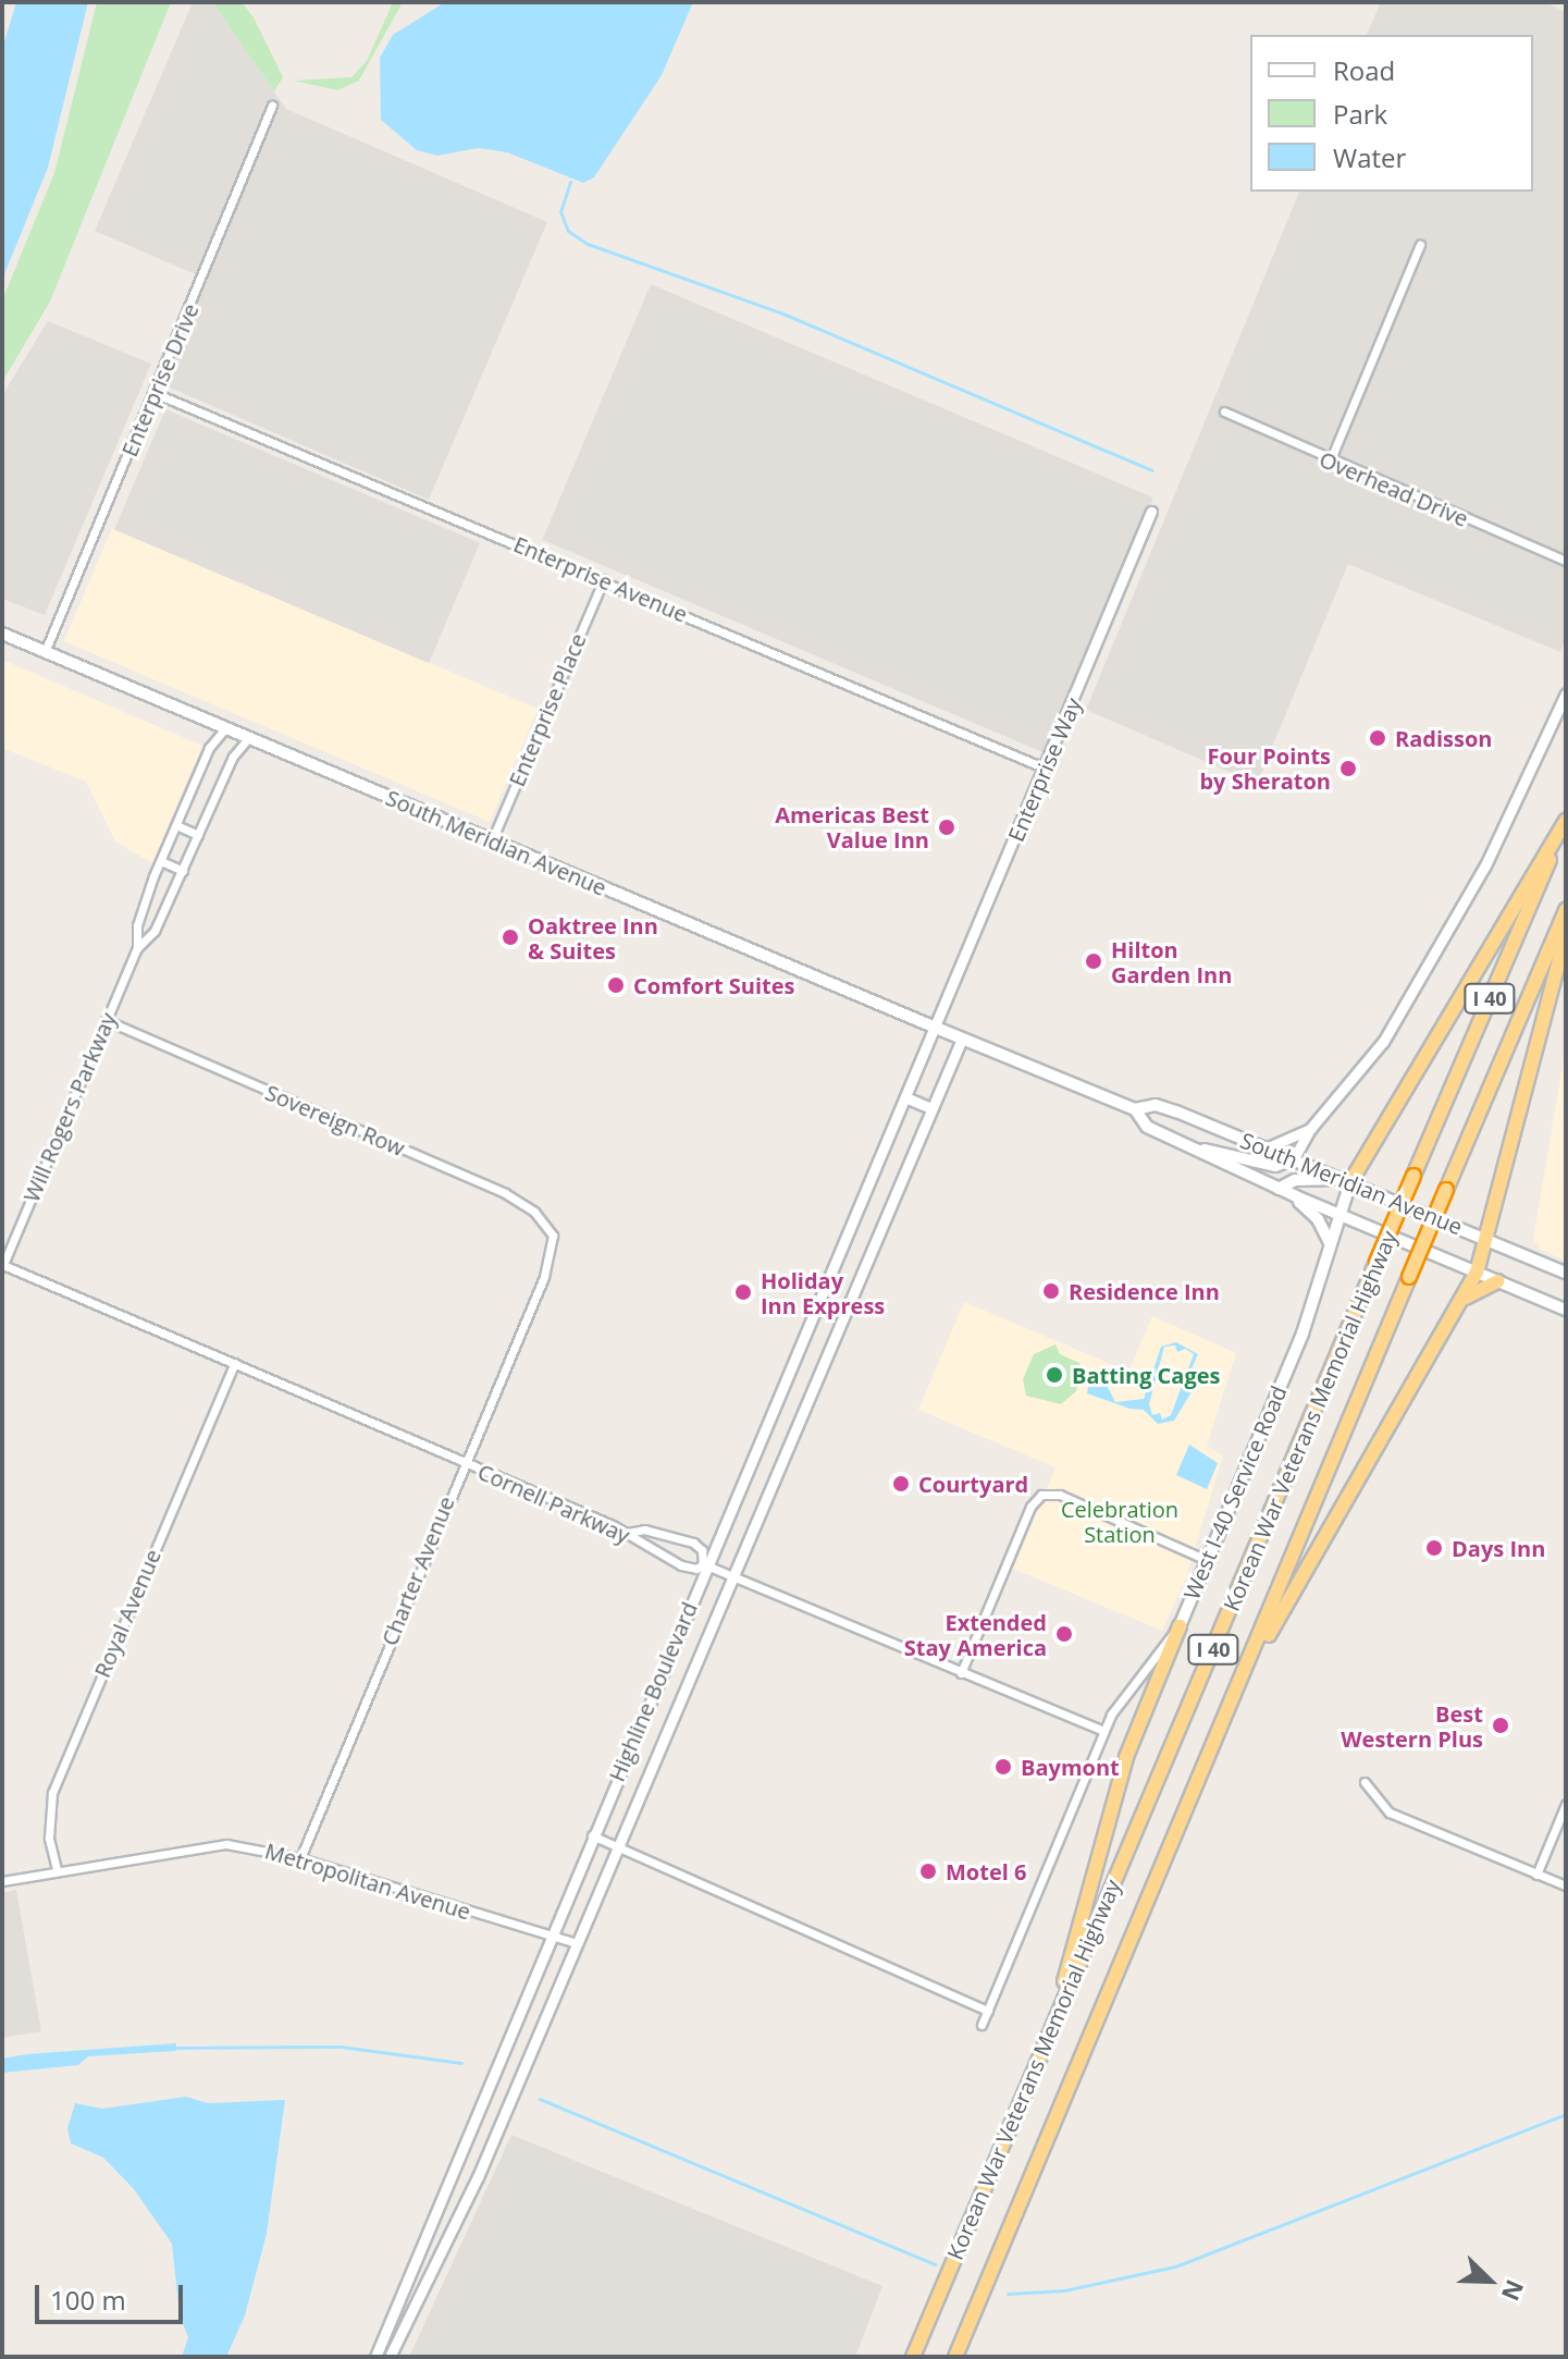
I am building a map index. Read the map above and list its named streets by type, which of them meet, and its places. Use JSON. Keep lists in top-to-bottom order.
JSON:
{
  "streets": {
    "highway": ["I 40", "Korean War Veterans Memorial Highway"],
    "main road": ["South Meridian Avenue", "West I-40 Service Road"],
    "street": [
      "Enterprise Drive",
      "Overhead Drive",
      "Enterprise Avenue",
      "Enterprise Place",
      "Enterprise Way",
      "Will Rogers Parkway",
      "Sovereign Row",
      "Cornell Parkway",
      "Charter Avenue",
      "Royal Avenue",
      "Highline Boulevard",
      "Metropolitan Avenue"
    ]
  },
  "crossings": [
    ["Enterprise Drive", "Enterprise Avenue"],
    ["Enterprise Drive", "South Meridian Avenue"],
    ["Enterprise Avenue", "Enterprise Place"],
    ["Enterprise Avenue", "Enterprise Way"],
    ["Enterprise Place", "South Meridian Avenue"],
    ["Enterprise Way", "South Meridian Avenue"],
    ["Enterprise Way", "Highline Boulevard"],
    ["South Meridian Avenue", "Will Rogers Parkway"],
    ["South Meridian Avenue", "West I-40 Service Road"],
    ["South Meridian Avenue", "Highline Boulevard"],
    ["Will Rogers Parkway", "Sovereign Row"],
    ["Will Rogers Parkway", "Cornell Parkway"],
    ["Sovereign Row", "Charter Avenue"],
    ["West I-40 Service Road", "Cornell Parkway"],
    ["Cornell Parkway", "Charter Avenue"],
    ["Cornell Parkway", "Royal Avenue"],
    ["Cornell Parkway", "Highline Boulevard"],
    ["Charter Avenue", "Metropolitan Avenue"],
    ["Royal Avenue", "Metropolitan Avenue"],
    ["Highline Boulevard", "Metropolitan Avenue"]
  ],
  "parks": ["Celebration Station"],
  "places": [
    "Radisson",
    "Four Points by Sheraton",
    "Americas Best Value Inn",
    "Oaktree Inn & Suites",
    "Hilton Garden Inn",
    "Comfort Suites",
    "Residence Inn",
    "Holiday Inn Express",
    "Batting Cages",
    "Courtyard",
    "Days Inn",
    "Extended Stay America",
    "Best Western Plus",
    "Baymont",
    "Motel 6"
  ],
  "legend": ["Road", "Park", "Water"],
  "scale_bar": "100 m",
  "north": "bottom right"
}
